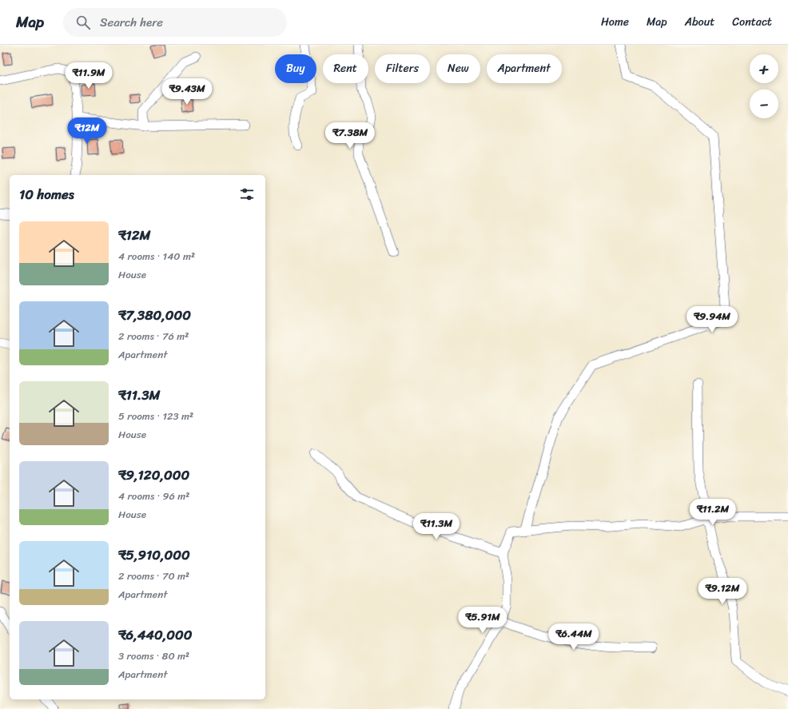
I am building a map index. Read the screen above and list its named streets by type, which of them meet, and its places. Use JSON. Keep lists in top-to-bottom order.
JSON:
{
  "page": {
    "header": "Map",
    "search": "Search here",
    "nav": [
      "Home",
      "Map",
      "About",
      "Contact"
    ],
    "map_buttons": ["+", "−"],
    "chip": [
      "Buy",
      "Rent",
      "Filters",
      "New",
      "Apartment"
    ],
    "price": [
      "₹11.9M",
      "₹9.43M",
      "₹12M",
      "₹7.38M",
      "₹9.94M",
      "₹11.2M",
      "₹11.3M",
      "₹9.12M",
      "₹5.91M",
      "₹6.44M"
    ],
    "heading": "10 homes",
    "list": [
      {
        "name": "₹12M",
        "note": "4 rooms · 140 m² · House"
      },
      {
        "name": "₹7,380,000",
        "note": "2 rooms · 76 m² · Apartment"
      },
      {
        "name": "₹11.3M",
        "note": "5 rooms · 123 m² · House"
      },
      {
        "name": "₹9,120,000",
        "note": "4 rooms · 96 m² · House"
      },
      {
        "name": "₹5,910,000",
        "note": "2 rooms · 70 m² · Apartment"
      },
      {
        "name": "₹6,440,000",
        "note": "3 rooms · 80 m² · Apartment"
      }
    ]
  }
}
